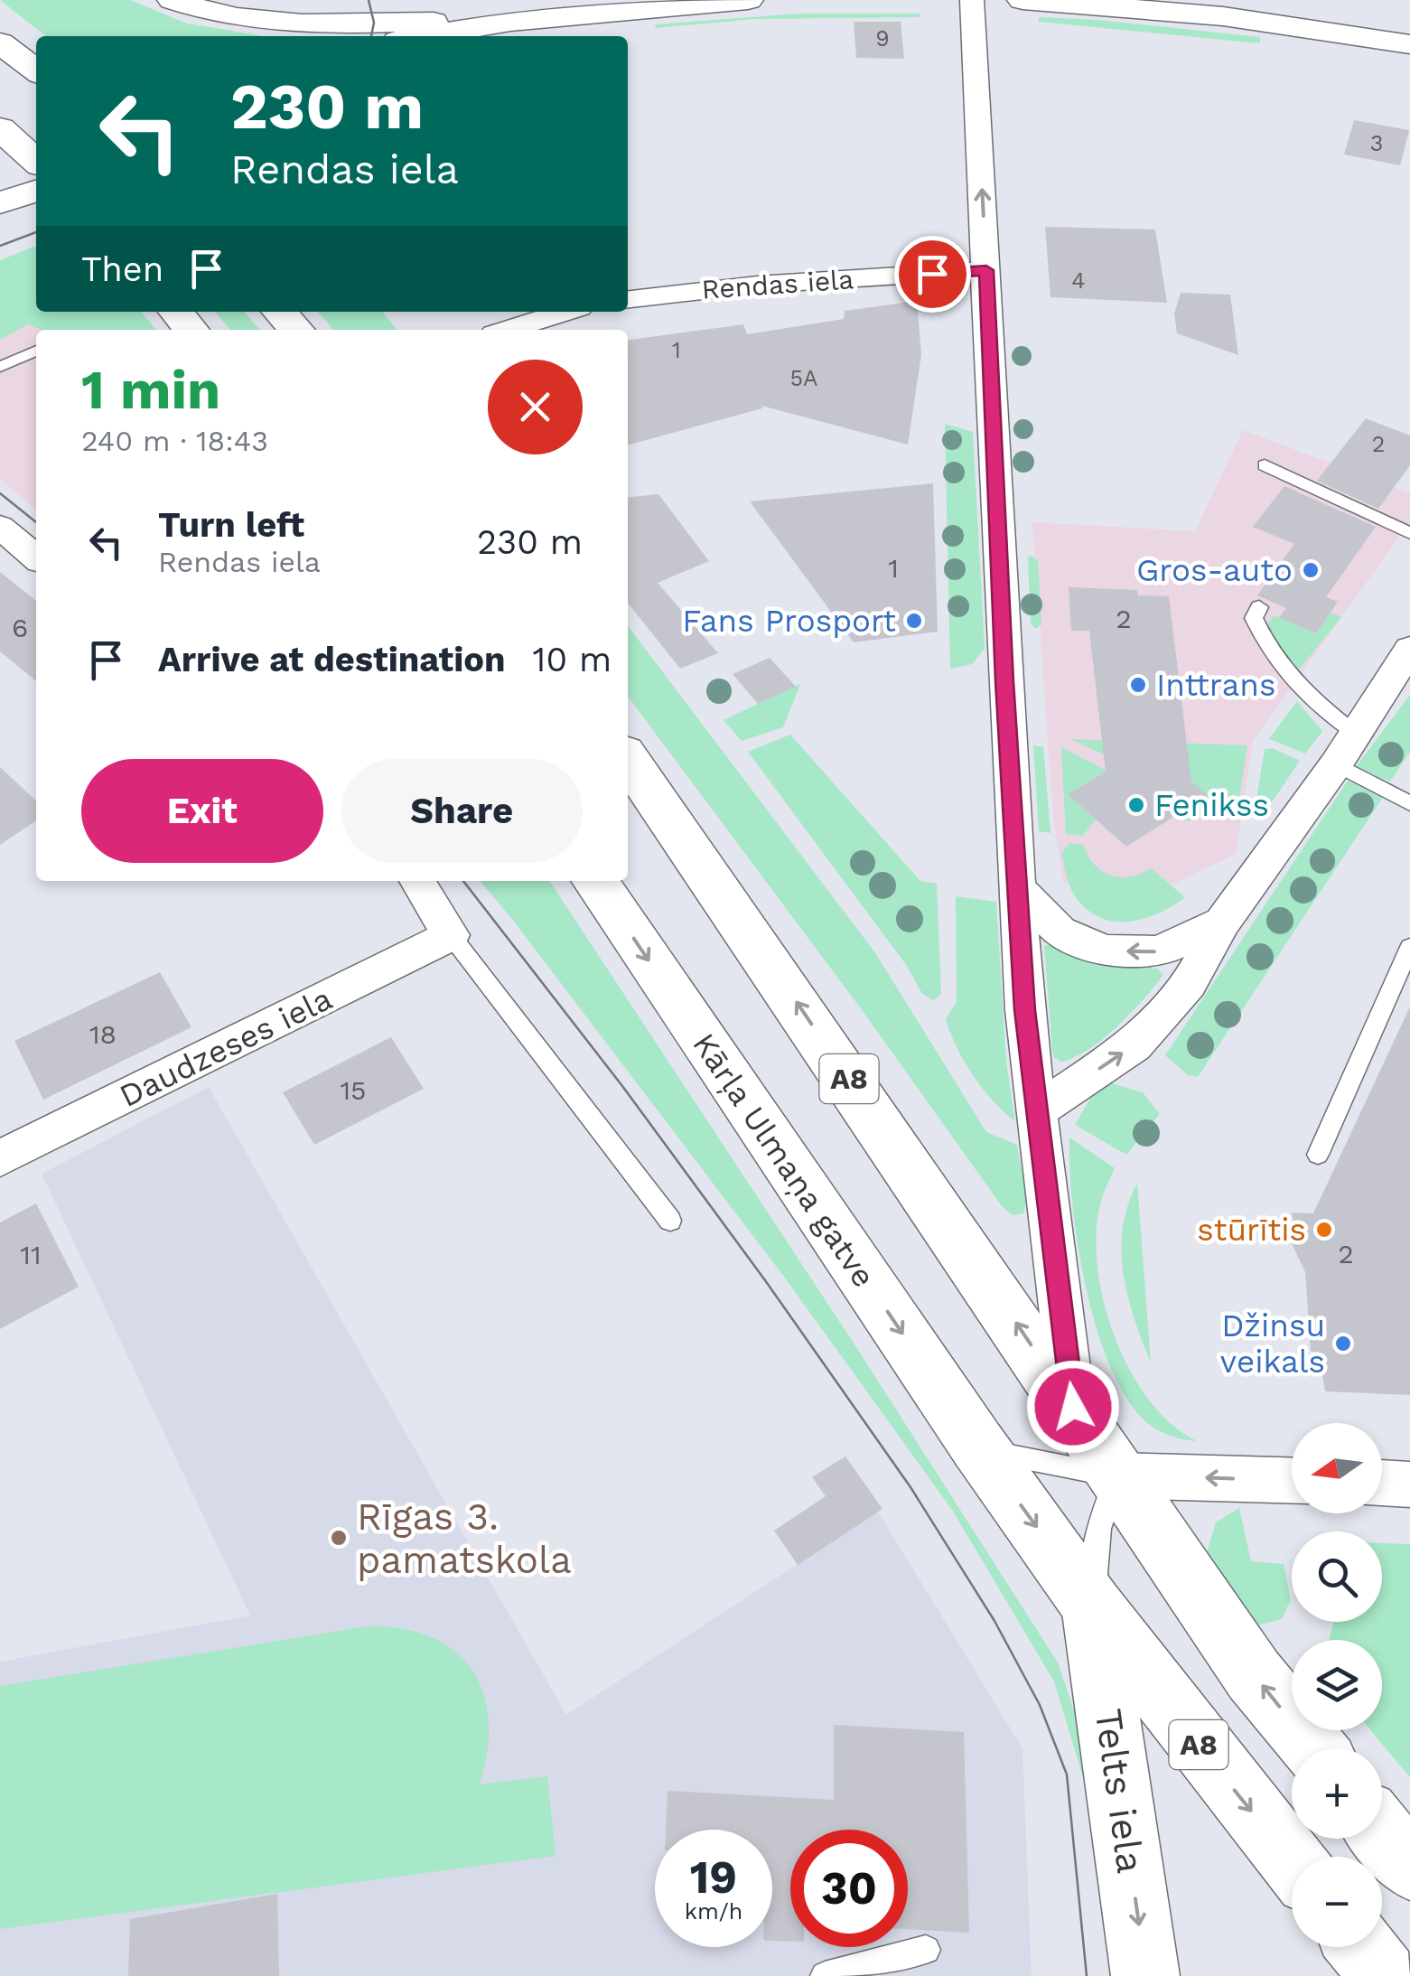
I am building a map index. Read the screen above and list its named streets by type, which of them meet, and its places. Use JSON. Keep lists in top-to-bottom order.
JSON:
{
  "streets": {
    "main road": ["A8", "Kārļa Ulmaņa gatve", "Telts iela"],
    "street": ["Rendas iela", "Daudzeses iela"]
  },
  "crossings": [
    ["Kārļa Ulmaņa gatve", "Telts iela"]
  ],
  "one_way": ["Telts iela"],
  "places": [
    "Gros-auto",
    "Fans Prosport",
    "Inttrans",
    "Fenikss",
    "stūrītis",
    "Džinsu veikals",
    "Rīgas 3. pamatskola"
  ],
  "house_numbers": [
    "9",
    "3",
    "4",
    "1",
    "5A",
    "2",
    "1",
    "2",
    "6",
    "18",
    "15",
    "2",
    "11"
  ],
  "north": "left",
  "page": {
    "turn": ["230 m", "Rendas iela"],
    "then": "Then",
    "heading": ["1 min", "240 m · 18:43"],
    "list": [
      {
        "name": "Turn left",
        "note": "Rendas iela",
        "value": "230 m"
      },
      {
        "name": "Arrive at destination",
        "value": "10 m"
      }
    ],
    "buttons": ["Exit", "Share"],
    "map_buttons": ["+", "−"],
    "speed": "19 km/h",
    "limit": "30"
  }
}
